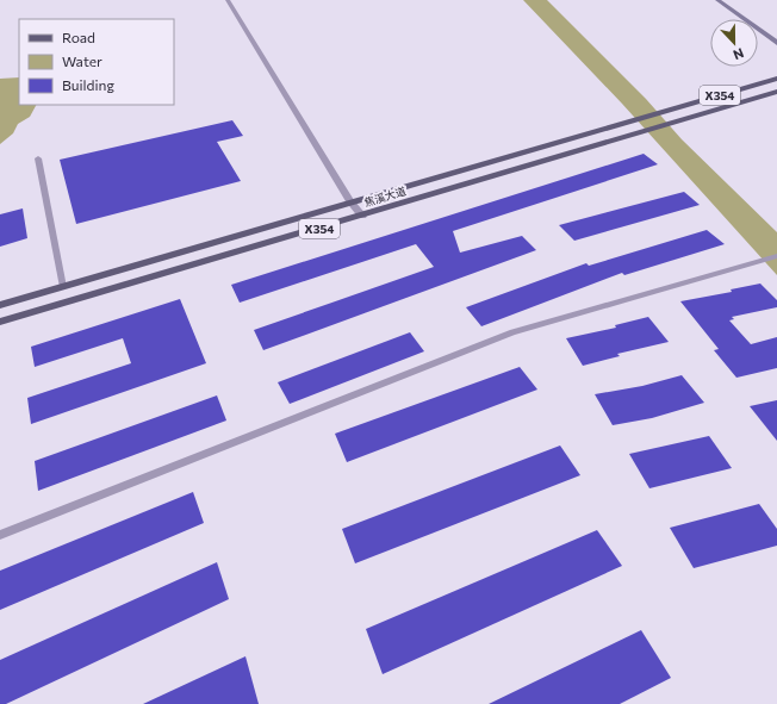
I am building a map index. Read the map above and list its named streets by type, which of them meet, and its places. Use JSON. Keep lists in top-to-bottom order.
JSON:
{
  "streets": {
    "main road": ["X354", "焦溪大道"]
  },
  "legend": ["Road", "Water", "Building"],
  "north": "bottom"
}
